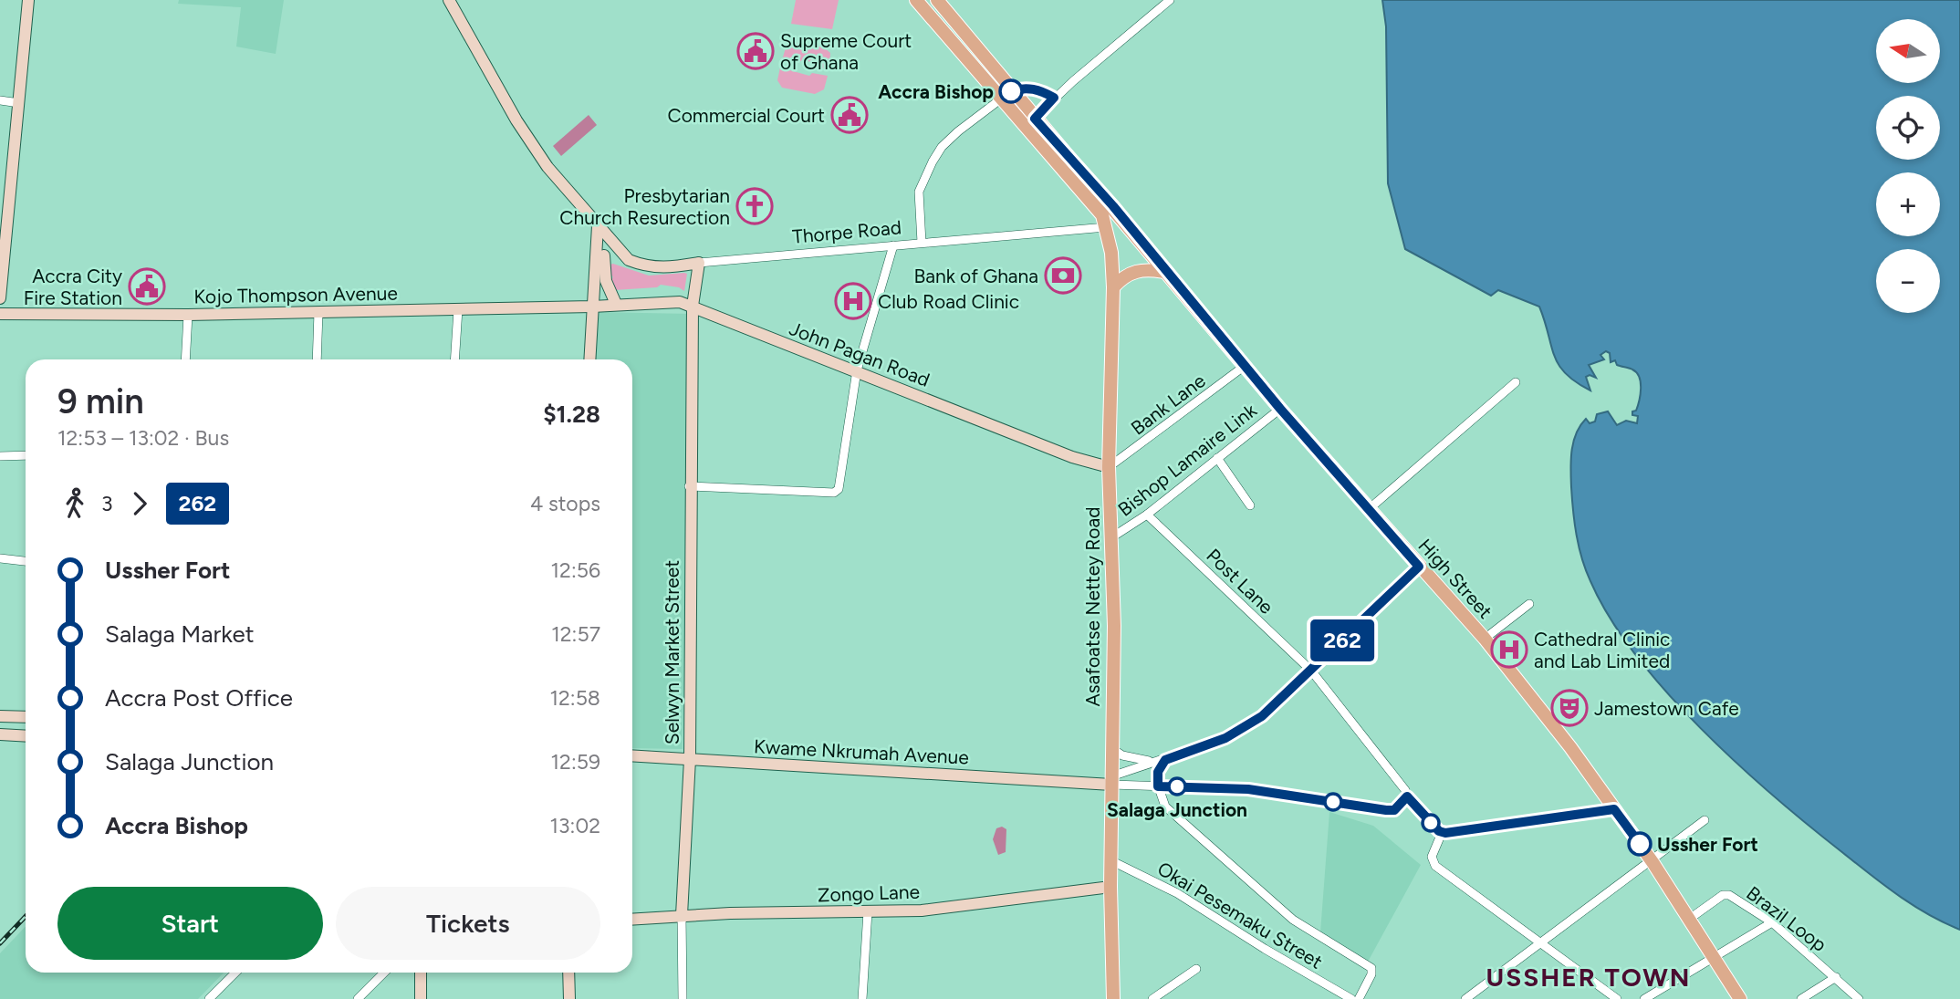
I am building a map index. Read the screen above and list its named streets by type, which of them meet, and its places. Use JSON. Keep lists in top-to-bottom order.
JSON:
{
  "streets": {
    "main road": [
      "Thorpe Road",
      "Kojo Thompson Avenue",
      "John Pagan Road",
      "High Street",
      "Asafoatse Nettey Road",
      "Selwyn Market Street",
      "Kwame Nkrumah Avenue",
      "Zongo Lane"
    ],
    "street": [
      "Bank Lane",
      "Bishop Lamaire Link",
      "Post Lane",
      "Okai Pesemaku Street",
      "Brazil Loop"
    ]
  },
  "crossings": [
    ["Thorpe Road", "High Street"],
    ["Thorpe Road", "Asafoatse Nettey Road"],
    ["Thorpe Road", "Selwyn Market Street"],
    ["Kojo Thompson Avenue", "John Pagan Road"],
    ["John Pagan Road", "Bank Lane"],
    ["John Pagan Road", "Asafoatse Nettey Road"],
    ["John Pagan Road", "Selwyn Market Street"],
    ["Bank Lane", "High Street"],
    ["Bank Lane", "Asafoatse Nettey Road"],
    ["Bishop Lamaire Link", "High Street"],
    ["Bishop Lamaire Link", "Post Lane"],
    ["Bishop Lamaire Link", "Asafoatse Nettey Road"],
    ["High Street", "Asafoatse Nettey Road"],
    ["High Street", "Brazil Loop"],
    ["Asafoatse Nettey Road", "Kwame Nkrumah Avenue"],
    ["Asafoatse Nettey Road", "Zongo Lane"],
    ["Asafoatse Nettey Road", "Okai Pesemaku Street"],
    ["Selwyn Market Street", "Kwame Nkrumah Avenue"],
    ["Selwyn Market Street", "Zongo Lane"]
  ],
  "districts": ["USSHER TOWN"],
  "places": {
    "public building": ["Supreme Court of Ghana", "Commercial Court", "Accra City Fire Station"],
    "other": ["Accra Bishop", "Salaga Junction", "Ussher Fort"],
    "church": ["Presbytarian Church Resurection"],
    "bank": ["Bank of Ghana"],
    "hospital": ["Club Road Clinic", "Cathedral Clinic and Lab Limited"],
    "theatre": ["Jamestown Cafe"]
  },
  "lines": ["bus line 262"],
  "north": "left",
  "page": {
    "on_map": "262",
    "map_buttons": ["+", "−"],
    "heading": ["9 min", "12:53 – 13:02 · Bus", "$1.28"],
    "legs": ["3", "262", "4 stops"],
    "list": [
      {
        "name": "Ussher Fort",
        "value": "12:56"
      },
      {
        "name": "Salaga Market",
        "value": "12:57"
      },
      {
        "name": "Accra Post Office",
        "value": "12:58"
      },
      {
        "name": "Salaga Junction",
        "value": "12:59"
      },
      {
        "name": "Accra Bishop",
        "value": "13:02"
      }
    ],
    "buttons": ["Start", "Tickets"]
  }
}
